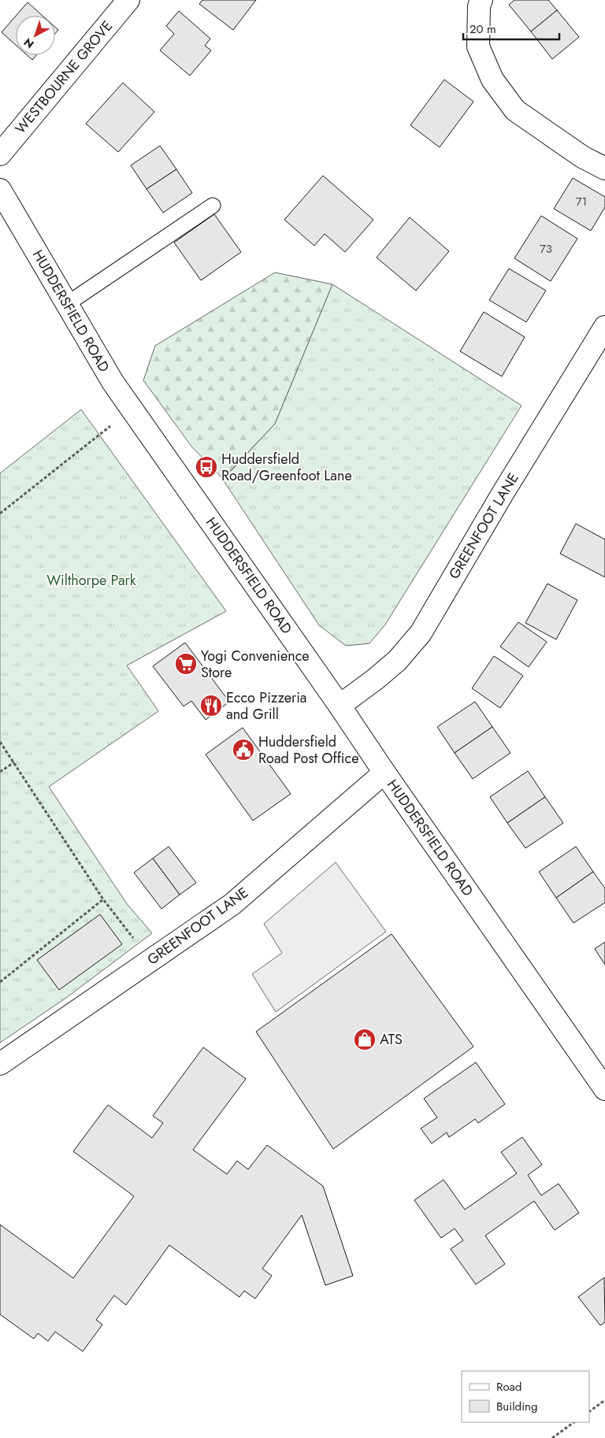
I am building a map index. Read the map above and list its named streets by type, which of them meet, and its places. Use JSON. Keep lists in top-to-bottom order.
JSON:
{
  "streets": {
    "main road": ["WESTBOURNE GROVE", "HUDDERSFIELD ROAD", "GREENFOOT LANE"]
  },
  "crossings": [
    ["HUDDERSFIELD ROAD", "GREENFOOT LANE"]
  ],
  "parks": ["Wilthorpe Park"],
  "places": {
    "bus stop": ["Huddersfield Road/Greenfoot Lane"],
    "supermarket": ["Yogi Convenience Store"],
    "restaurant": ["Ecco Pizzeria and Grill"],
    "public building": ["Huddersfield Road Post Office"],
    "shop": ["ATS"]
  },
  "house_numbers": ["71", "73"],
  "legend": ["Road", "Building"],
  "scale_bar": "20 m",
  "north": "bottom left"
}
